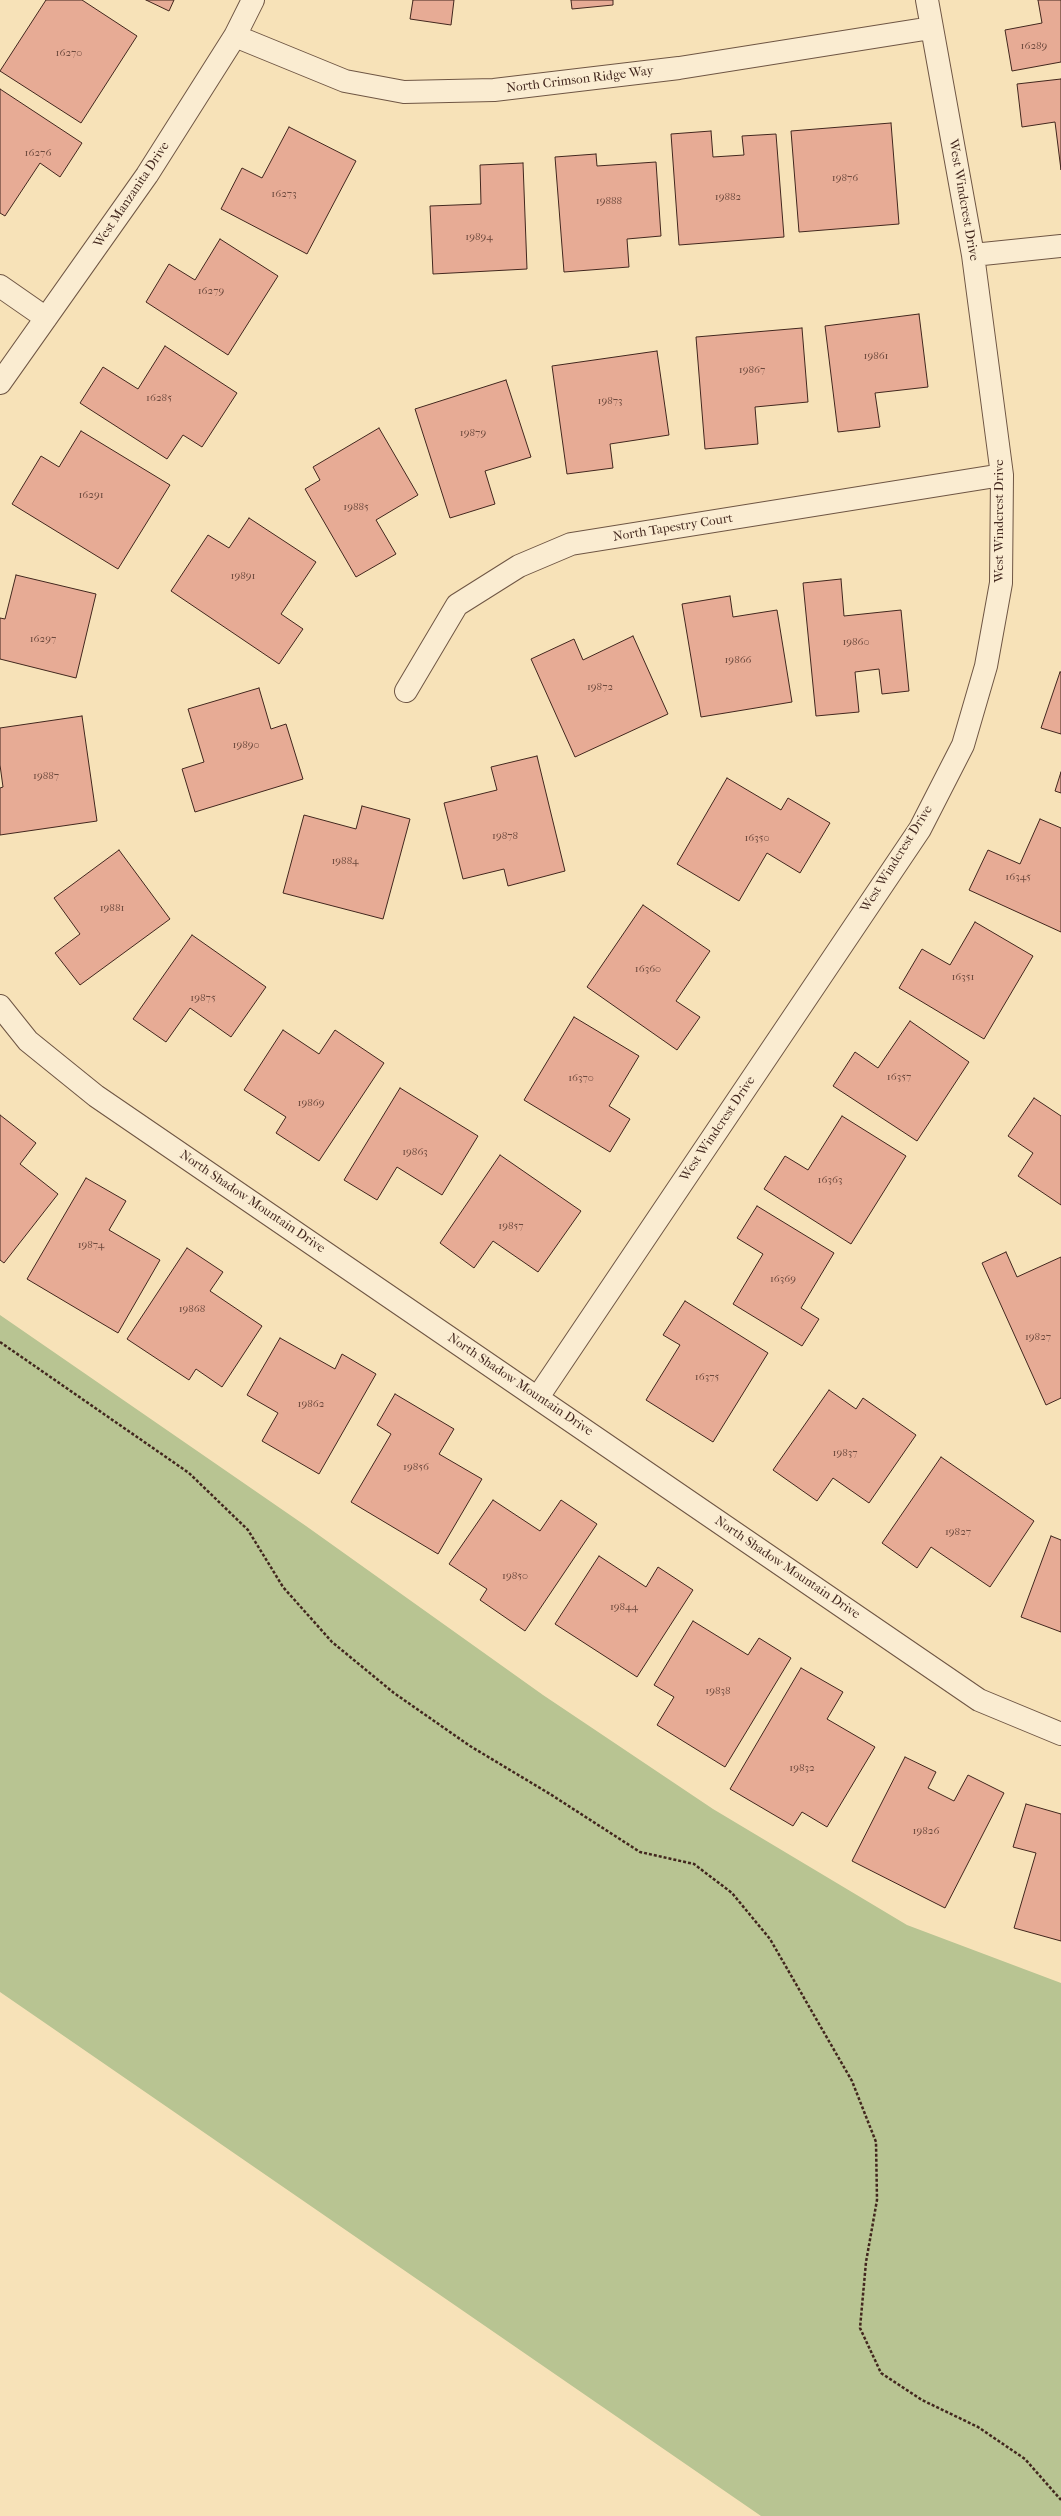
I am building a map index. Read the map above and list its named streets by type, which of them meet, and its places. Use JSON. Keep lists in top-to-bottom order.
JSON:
{
  "streets": {
    "street": [
      "North Crimson Ridge Way",
      "West Manzanita Drive",
      "West Windcrest Drive",
      "North Tapestry Court",
      "North Shadow Mountain Drive"
    ]
  },
  "crossings": [
    ["North Crimson Ridge Way", "West Manzanita Drive"],
    ["North Crimson Ridge Way", "West Windcrest Drive"],
    ["West Windcrest Drive", "North Tapestry Court"],
    ["West Windcrest Drive", "North Shadow Mountain Drive"]
  ],
  "house_numbers": [
    "16289",
    "16270",
    "16276",
    "19876",
    "16273",
    "19882",
    "19888",
    "19894",
    "16279",
    "19861",
    "19867",
    "16285",
    "19873",
    "19879",
    "16291",
    "19885",
    "19891",
    "16297",
    "19860",
    "19866",
    "19872",
    "19890",
    "19887",
    "19878",
    "16350",
    "19884",
    "16345",
    "19881",
    "16360",
    "16351",
    "19875",
    "16357",
    "16370",
    "19869",
    "19863",
    "16363",
    "19857",
    "19874",
    "16369",
    "19868",
    "19827",
    "16375",
    "19862",
    "19837",
    "19856",
    "19827",
    "19850",
    "19844",
    "19838",
    "19832",
    "19826"
  ]
}
